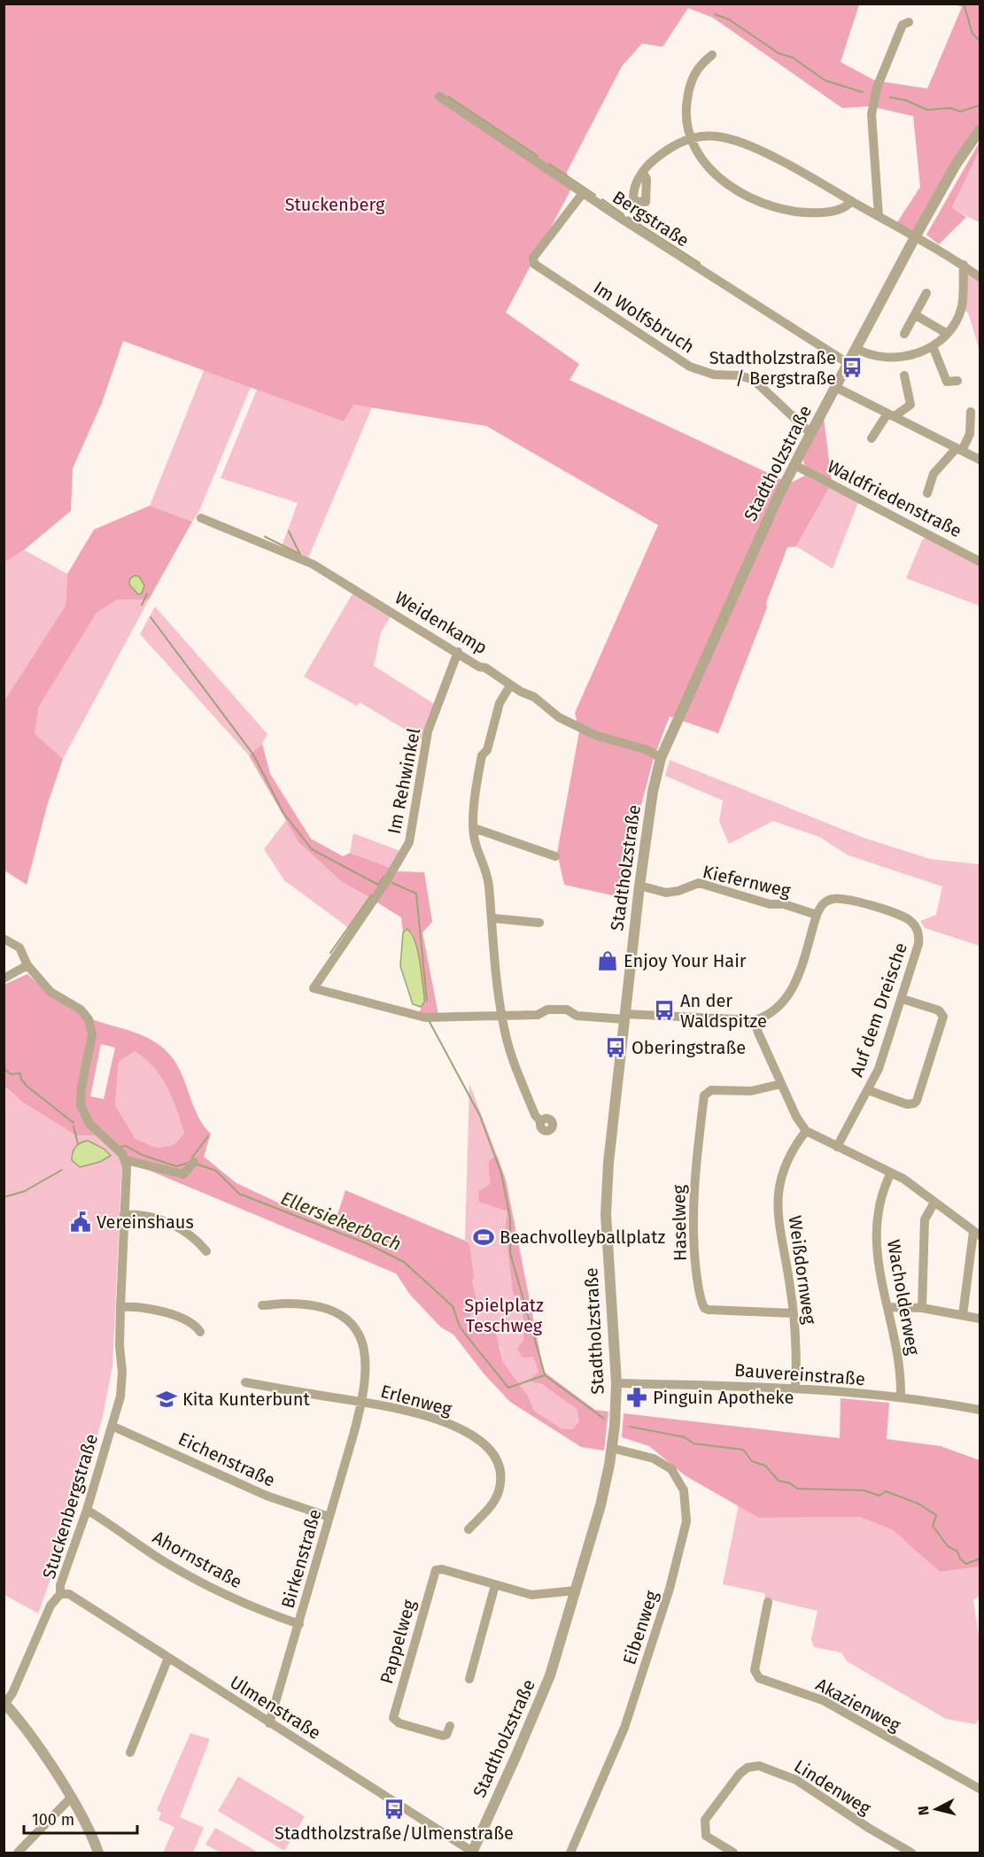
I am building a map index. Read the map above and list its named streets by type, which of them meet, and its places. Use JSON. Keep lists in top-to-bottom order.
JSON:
{
  "streets": {
    "street": [
      "Bergstraße",
      "Im Wolfsbruch",
      "Stadtholzstraße",
      "Waldfriedenstraße",
      "Weidenkamp",
      "Im Rehwinkel",
      "Kiefernweg",
      "Auf dem Dreische",
      "Haselweg",
      "Weißdornweg",
      "Wacholderweg",
      "Bauvereinstraße",
      "Erlenweg",
      "Eichenstraße",
      "Stuckenbergstraße",
      "Birkenstraße",
      "Ahornstraße",
      "Eibenweg",
      "Pappelweg",
      "Akazienweg",
      "Ulmenstraße",
      "Lindenweg"
    ]
  },
  "crossings": [
    ["Bergstraße", "Im Wolfsbruch"],
    ["Bergstraße", "Stadtholzstraße"],
    ["Im Wolfsbruch", "Stadtholzstraße"],
    ["Stadtholzstraße", "Waldfriedenstraße"],
    ["Stadtholzstraße", "Weidenkamp"],
    ["Stadtholzstraße", "Kiefernweg"],
    ["Stadtholzstraße", "Bauvereinstraße"],
    ["Stadtholzstraße", "Eibenweg"],
    ["Stadtholzstraße", "Pappelweg"],
    ["Stadtholzstraße", "Ulmenstraße"],
    ["Weidenkamp", "Im Rehwinkel"],
    ["Kiefernweg", "Auf dem Dreische"],
    ["Haselweg", "Weißdornweg"],
    ["Weißdornweg", "Bauvereinstraße"],
    ["Wacholderweg", "Bauvereinstraße"],
    ["Erlenweg", "Birkenstraße"],
    ["Eichenstraße", "Stuckenbergstraße"],
    ["Eichenstraße", "Birkenstraße"],
    ["Stuckenbergstraße", "Ahornstraße"],
    ["Stuckenbergstraße", "Ulmenstraße"],
    ["Birkenstraße", "Ahornstraße"],
    ["Birkenstraße", "Ulmenstraße"]
  ],
  "water": ["Ellersiekerbach"],
  "parks": ["Stuckenberg", "Spielplatz Teschweg"],
  "places": {
    "bus stop": [
      "Stadtholzstraße / Bergstraße",
      "An der Waldspitze",
      "Oberingstraße",
      "Stadtholzstraße/Ulmenstraße"
    ],
    "shop": ["Enjoy Your Hair"],
    "public building": ["Vereinshaus"],
    "sports": ["Beachvolleyballplatz"],
    "pharmacy": ["Pinguin Apotheke"],
    "school or university": ["Kita Kunterbunt"]
  },
  "scale_bar": "100 m",
  "north": "left"
}
